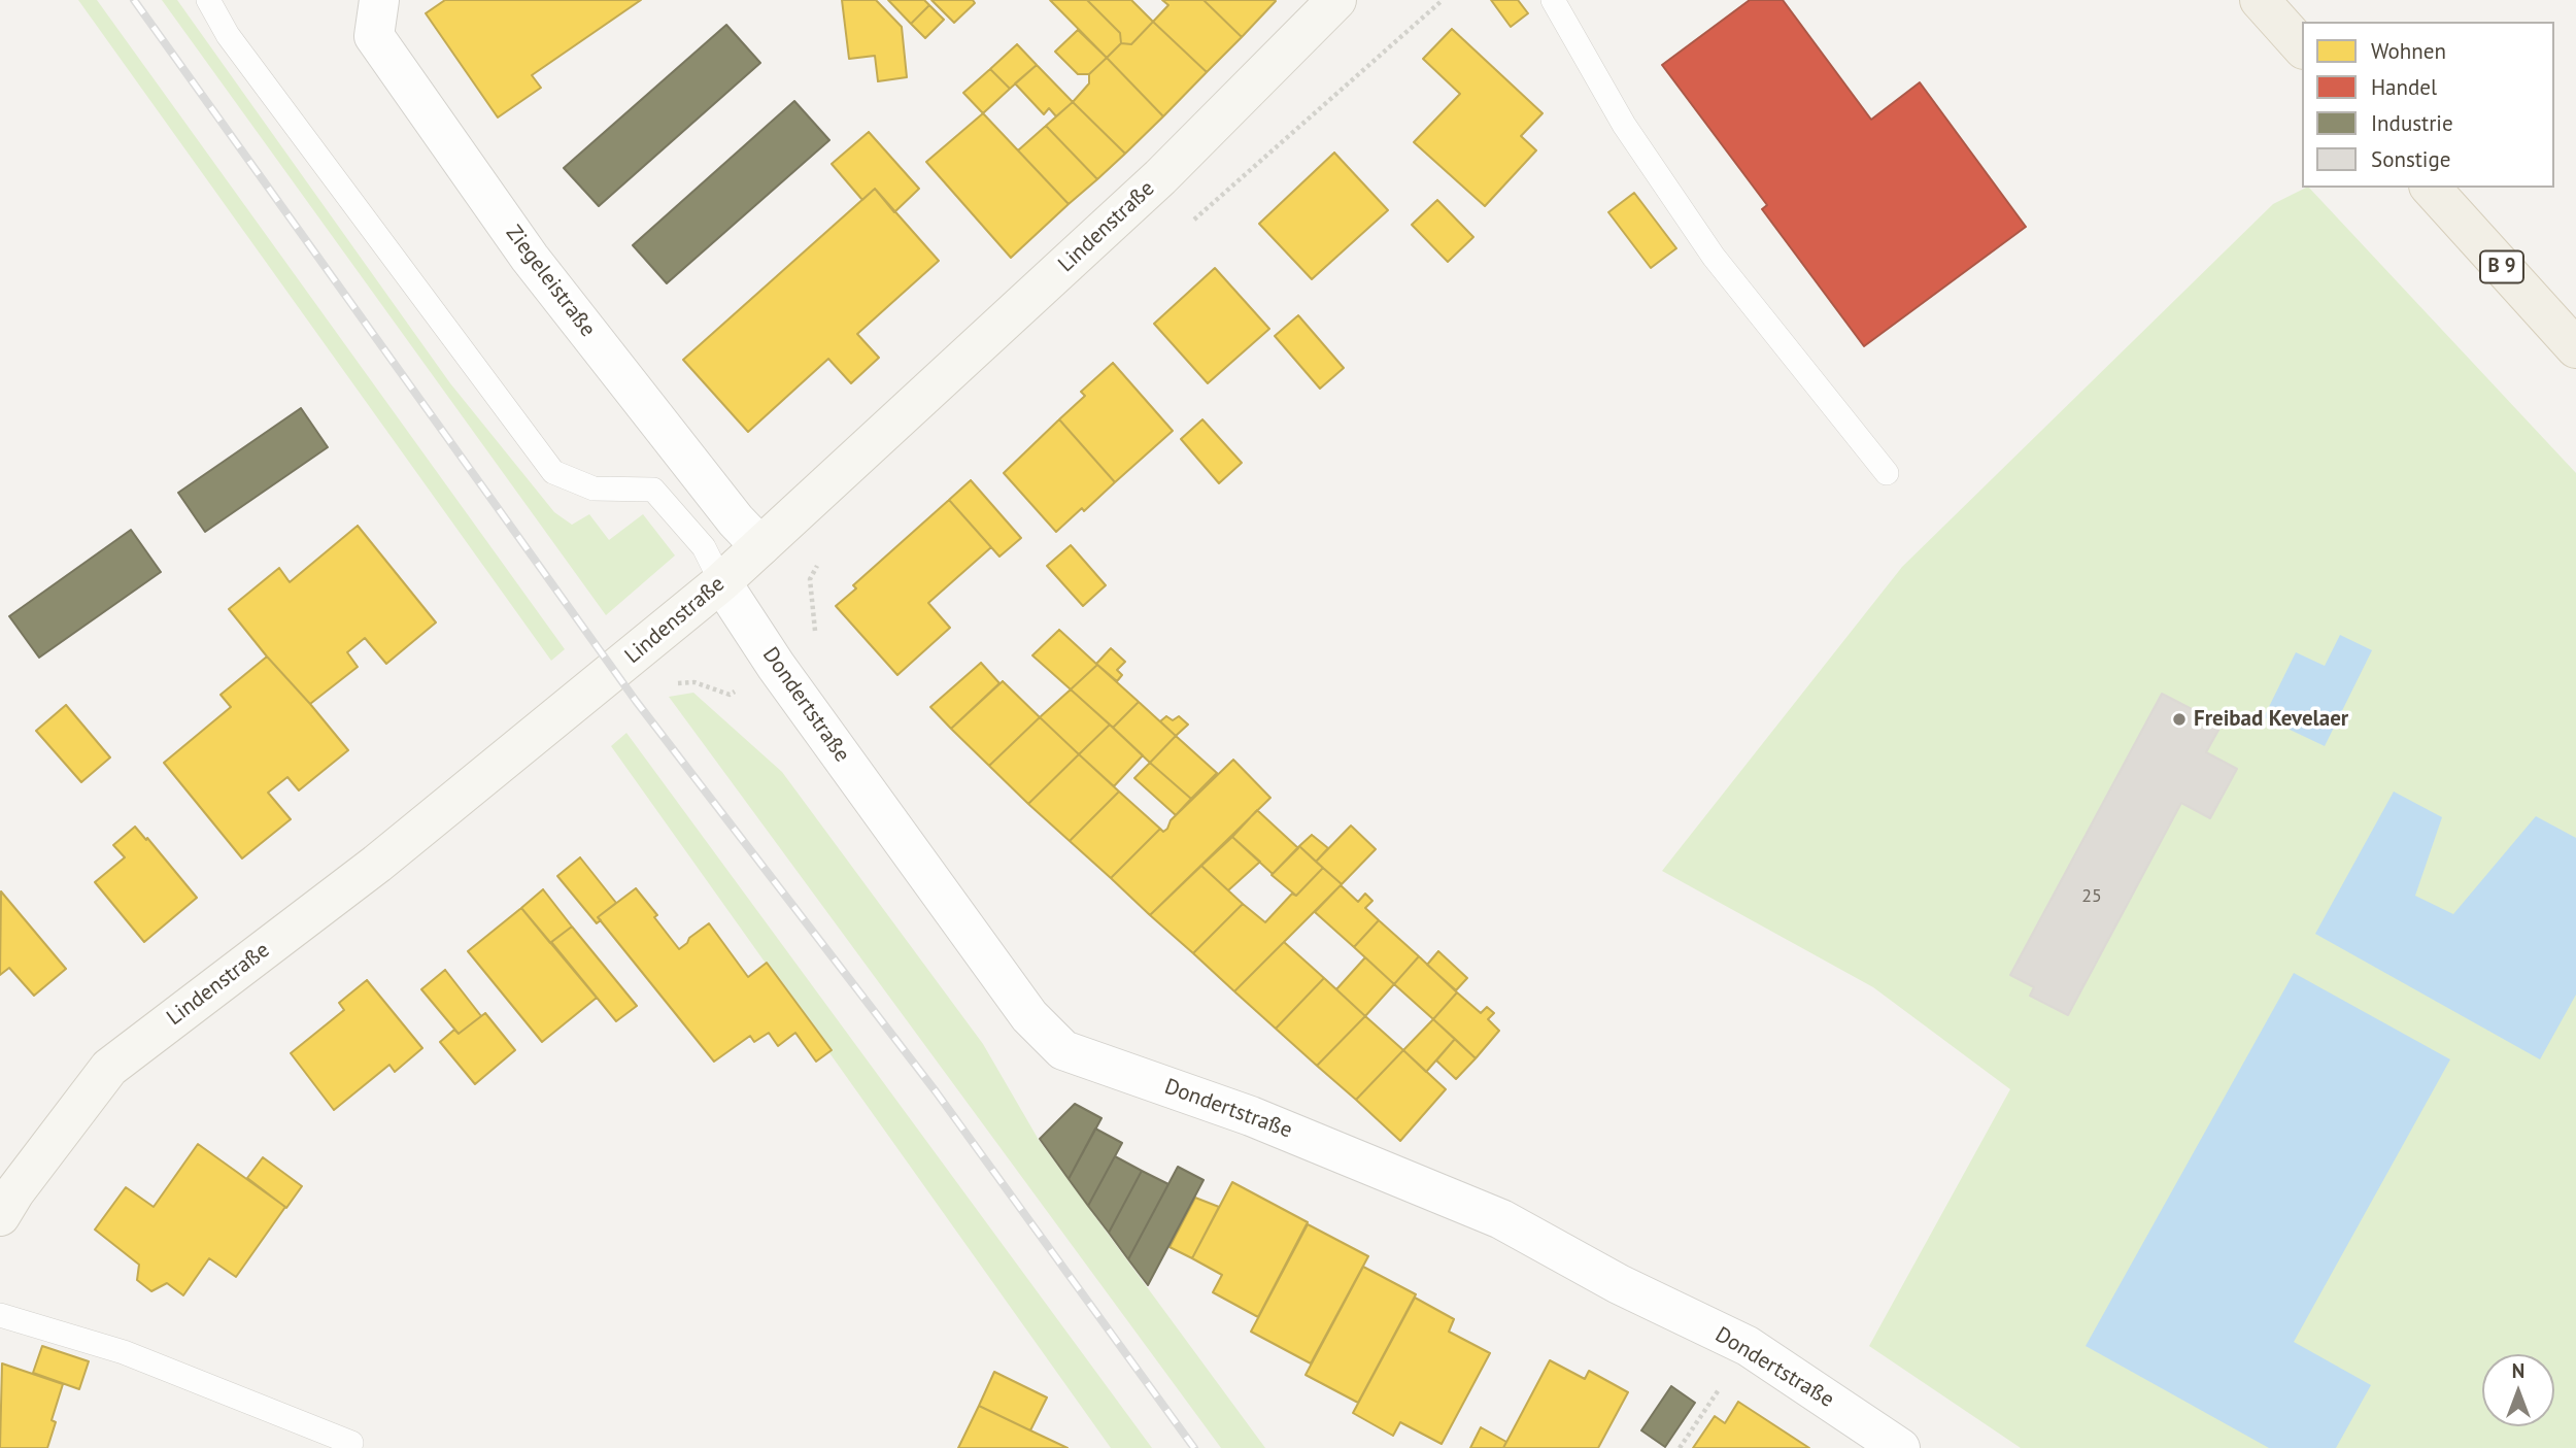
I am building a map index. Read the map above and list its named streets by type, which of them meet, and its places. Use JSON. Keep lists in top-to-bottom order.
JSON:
{
  "streets": {
    "main road": ["B 9"],
    "street": ["Lindenstraße", "Ziegeleistraße", "Dondertstraße"]
  },
  "crossings": [
    ["Lindenstraße", "Ziegeleistraße"],
    ["Lindenstraße", "Dondertstraße"]
  ],
  "places": ["Freibad Kevelaer"],
  "house_numbers": ["25"],
  "legend": [
    "Wohnen",
    "Handel",
    "Industrie",
    "Sonstige"
  ],
  "north": "top"
}
